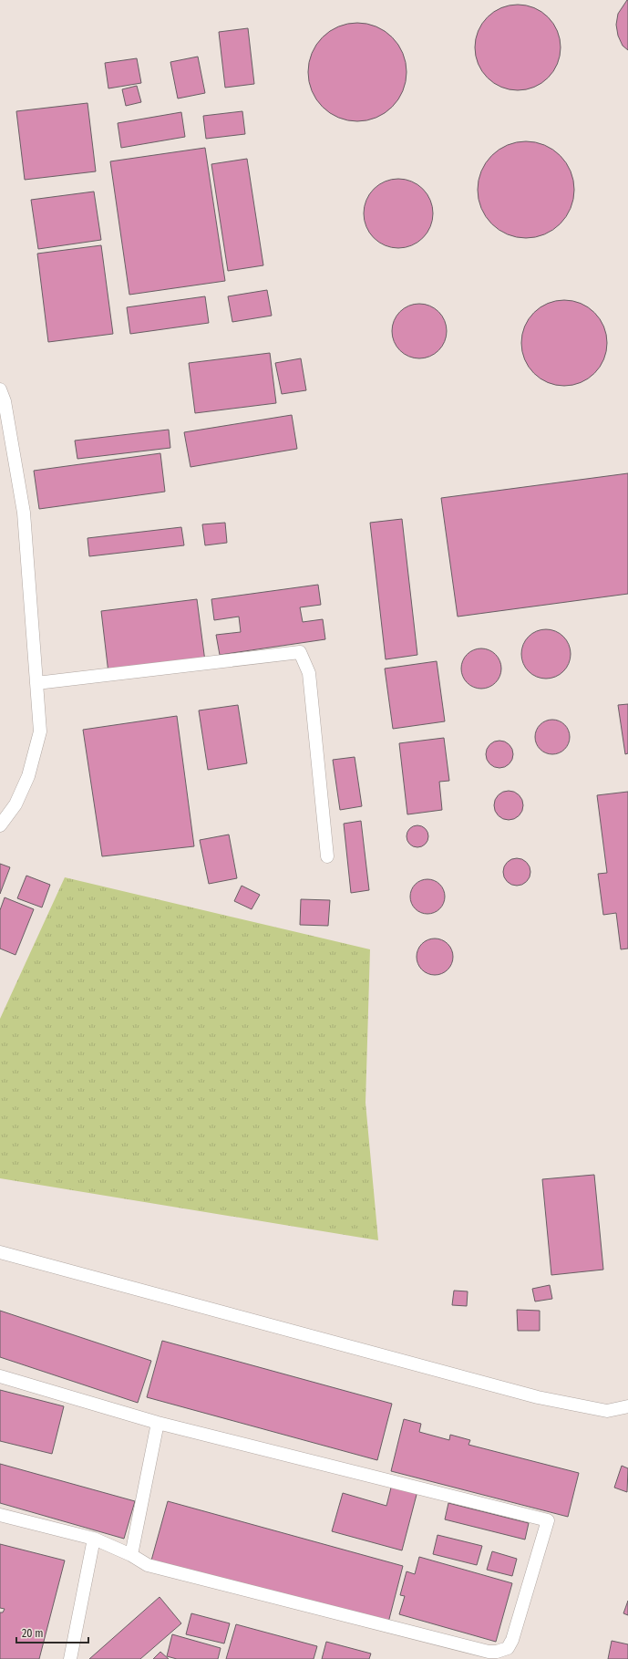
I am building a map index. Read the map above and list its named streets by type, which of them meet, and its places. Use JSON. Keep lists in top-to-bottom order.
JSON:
{
  "scale_bar": "20 m"
}
